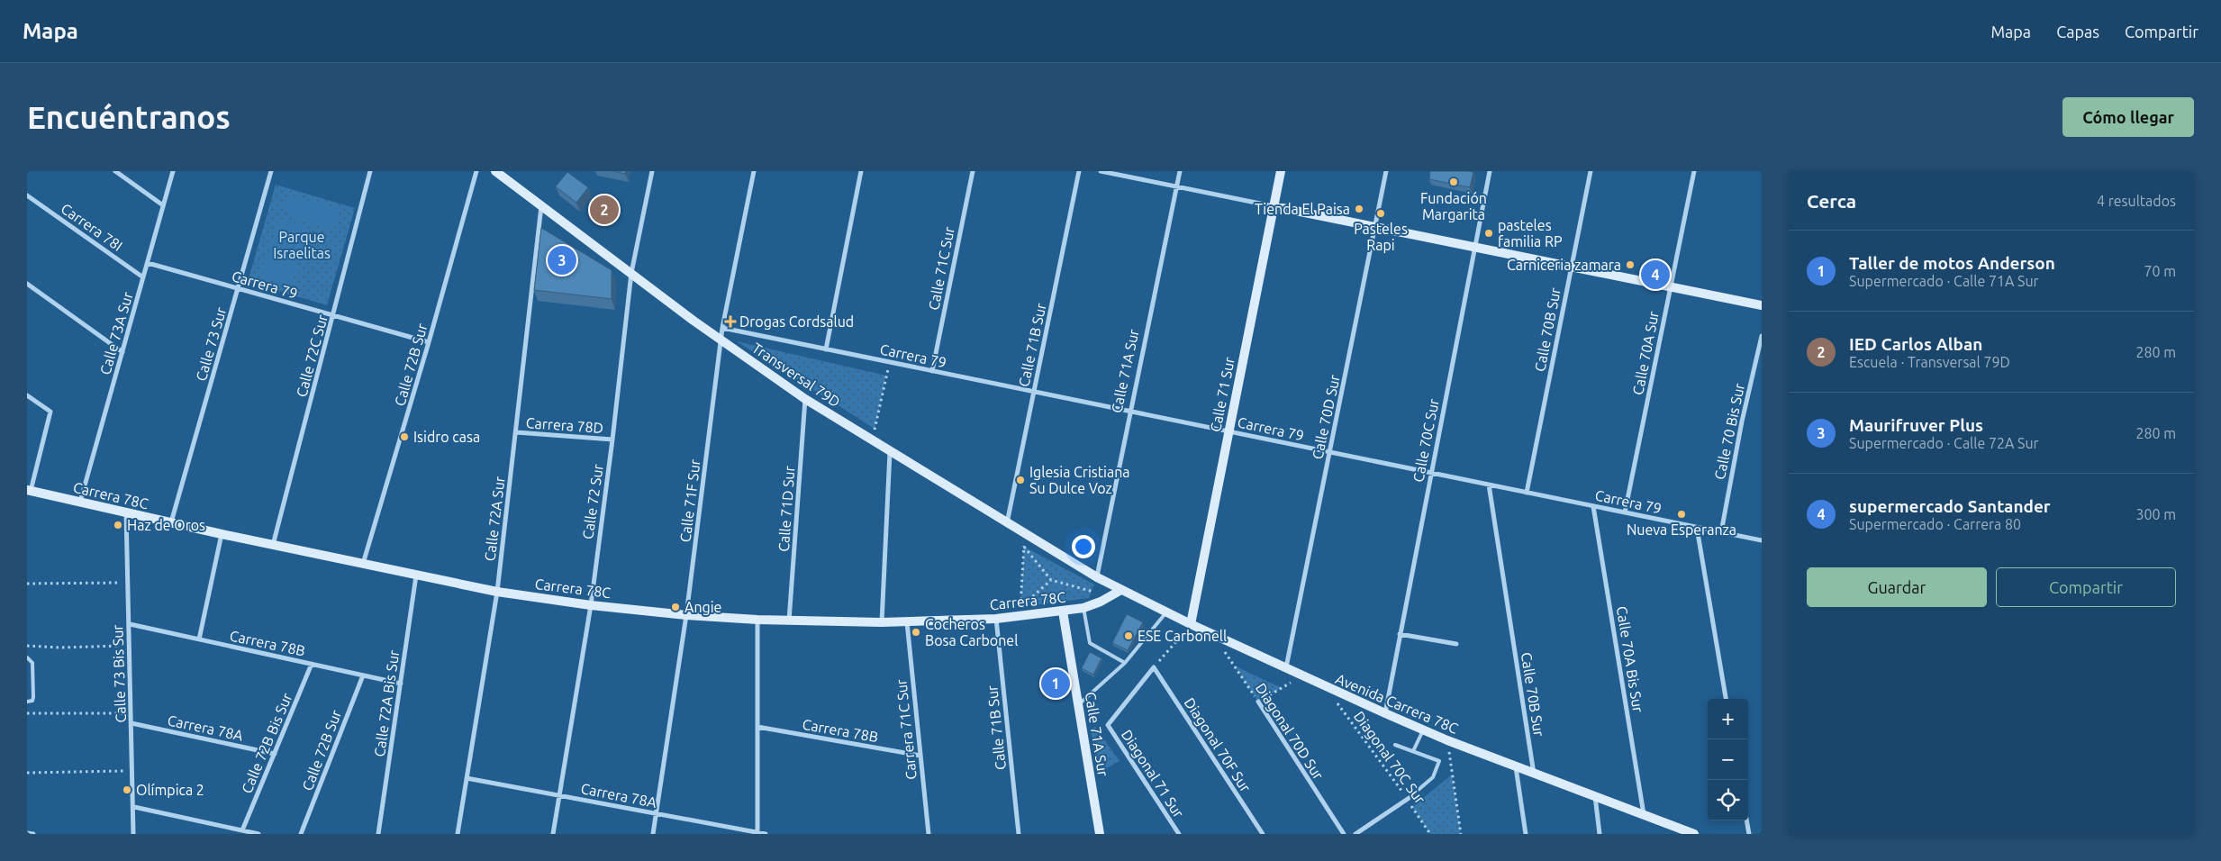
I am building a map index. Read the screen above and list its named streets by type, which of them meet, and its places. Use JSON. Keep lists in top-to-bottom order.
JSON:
{
  "streets": {
    "street": [
      "Carrera 78I",
      "Calle 71C Sur",
      "Carrera 79",
      "Calle 70B Sur",
      "Calle 73A Sur",
      "Calle 73 Sur",
      "Calle 71B Sur",
      "Calle 70A Sur",
      "Calle 72C Sur",
      "Calle 72B Sur",
      "Calle 71A Sur",
      "Transversal 79D",
      "Calle 71 Sur",
      "Calle 70D Sur",
      "Carrera 78D",
      "Calle 70 Bis Sur",
      "Calle 70C Sur",
      "Carrera 78C",
      "Calle 71F Sur",
      "Calle 72 Sur",
      "Calle 71D Sur",
      "Calle 72A Sur",
      "Carrera 78B",
      "Calle 70A Bis Sur",
      "Calle 73 Bis Sur",
      "Calle 72A Bis Sur",
      "Avenida Carrera 78C",
      "Carrera 78A",
      "Carrera 71C Sur",
      "Diagonal 70D Sur",
      "Calle 72B Bis Sur",
      "Diagonal 70F Sur",
      "Diagonal 71 Sur"
    ],
    "path": ["Diagonal 70C Sur"]
  },
  "crossings": [
    ["Carrera 78I", "Calle 73A Sur"],
    ["Calle 71C Sur", "Carrera 79"],
    ["Carrera 79", "Calle 70B Sur"],
    ["Carrera 79", "Calle 73A Sur"],
    ["Carrera 79", "Calle 73 Sur"],
    ["Carrera 79", "Calle 71B Sur"],
    ["Carrera 79", "Calle 70A Sur"],
    ["Carrera 79", "Calle 72C Sur"],
    ["Carrera 79", "Calle 72B Sur"],
    ["Carrera 79", "Calle 71A Sur"],
    ["Carrera 79", "Calle 71 Sur"],
    ["Carrera 79", "Calle 70D Sur"],
    ["Carrera 79", "Calle 70 Bis Sur"],
    ["Carrera 79", "Calle 70C Sur"],
    ["Carrera 79", "Calle 71F Sur"],
    ["Carrera 79", "Calle 70A Bis Sur"],
    ["Calle 70B Sur", "Avenida Carrera 78C"],
    ["Calle 73A Sur", "Carrera 78C"],
    ["Calle 73 Sur", "Carrera 78C"],
    ["Calle 71B Sur", "Transversal 79D"],
    ["Calle 71B Sur", "Carrera 78C"],
    ["Calle 72C Sur", "Carrera 78C"],
    ["Calle 72B Sur", "Carrera 78C"],
    ["Calle 72B Sur", "Carrera 78B"],
    ["Calle 71A Sur", "Transversal 79D"],
    ["Calle 71A Sur", "Carrera 78C"],
    ["Calle 71A Sur", "Avenida Carrera 78C"],
    ["Transversal 79D", "Calle 71F Sur"],
    ["Transversal 79D", "Calle 72 Sur"],
    ["Transversal 79D", "Calle 71D Sur"],
    ["Transversal 79D", "Calle 72A Sur"],
    ["Transversal 79D", "Avenida Carrera 78C"],
    ["Calle 71 Sur", "Avenida Carrera 78C"],
    ["Calle 70D Sur", "Avenida Carrera 78C"],
    ["Carrera 78D", "Calle 72 Sur"],
    ["Carrera 78D", "Calle 72A Sur"],
    ["Calle 70C Sur", "Avenida Carrera 78C"],
    ["Carrera 78C", "Calle 71F Sur"],
    ["Carrera 78C", "Calle 72 Sur"],
    ["Carrera 78C", "Calle 71D Sur"],
    ["Carrera 78C", "Calle 72A Sur"],
    ["Carrera 78C", "Calle 73 Bis Sur"],
    ["Carrera 78C", "Calle 72A Bis Sur"],
    ["Carrera 78C", "Avenida Carrera 78C"],
    ["Carrera 78C", "Carrera 71C Sur"],
    ["Calle 71F Sur", "Carrera 78A"],
    ["Calle 72 Sur", "Carrera 78A"],
    ["Calle 72A Sur", "Carrera 78A"],
    ["Carrera 78B", "Calle 73 Bis Sur"],
    ["Carrera 78B", "Calle 72A Bis Sur"],
    ["Carrera 78B", "Carrera 71C Sur"],
    ["Carrera 78B", "Calle 72B Bis Sur"],
    ["Calle 70A Bis Sur", "Avenida Carrera 78C"],
    ["Calle 73 Bis Sur", "Carrera 78A"],
    ["Carrera 78A", "Calle 72B Bis Sur"],
    ["Diagonal 70F Sur", "Diagonal 71 Sur"]
  ],
  "parks": ["Parque Israelitas"],
  "places": {
    "other": [
      "Fundación Margarita",
      "Tienda El Paisa",
      "Pasteles Rapi",
      "pasteles familia RP",
      "Carniceria zamara",
      "Isidro casa",
      "Iglesia Cristiana Su Dulce Voz",
      "Nueva Esperanza",
      "Haz de Oros",
      "Angie",
      "Cocheros Bosa Carbonel",
      "ESE Carbonell",
      "Olímpica 2"
    ],
    "health": ["Drogas Cordsalud"]
  },
  "page": {
    "header": "Mapa",
    "nav": ["Mapa", "Capas", "Compartir"],
    "buttons": [
      "Cómo llegar",
      ["Guardar", "Compartir"]
    ],
    "title": "Encuéntranos",
    "heading": ["Cerca", "4 resultados"],
    "pins": [
      "2",
      "3",
      "4",
      "1"
    ],
    "list": [
      {
        "mark": "1",
        "name": "Taller de motos Anderson",
        "note": "Supermercado · Calle 71A Sur",
        "value": "70 m"
      },
      {
        "mark": "2",
        "name": "IED Carlos Alban",
        "note": "Escuela · Transversal 79D",
        "value": "280 m"
      },
      {
        "mark": "3",
        "name": "Maurifruver Plus",
        "note": "Supermercado · Calle 72A Sur",
        "value": "280 m"
      },
      {
        "mark": "4",
        "name": "supermercado Santander",
        "note": "Supermercado · Carrera 80",
        "value": "300 m"
      }
    ],
    "map_buttons": ["+", "−"]
  }
}
